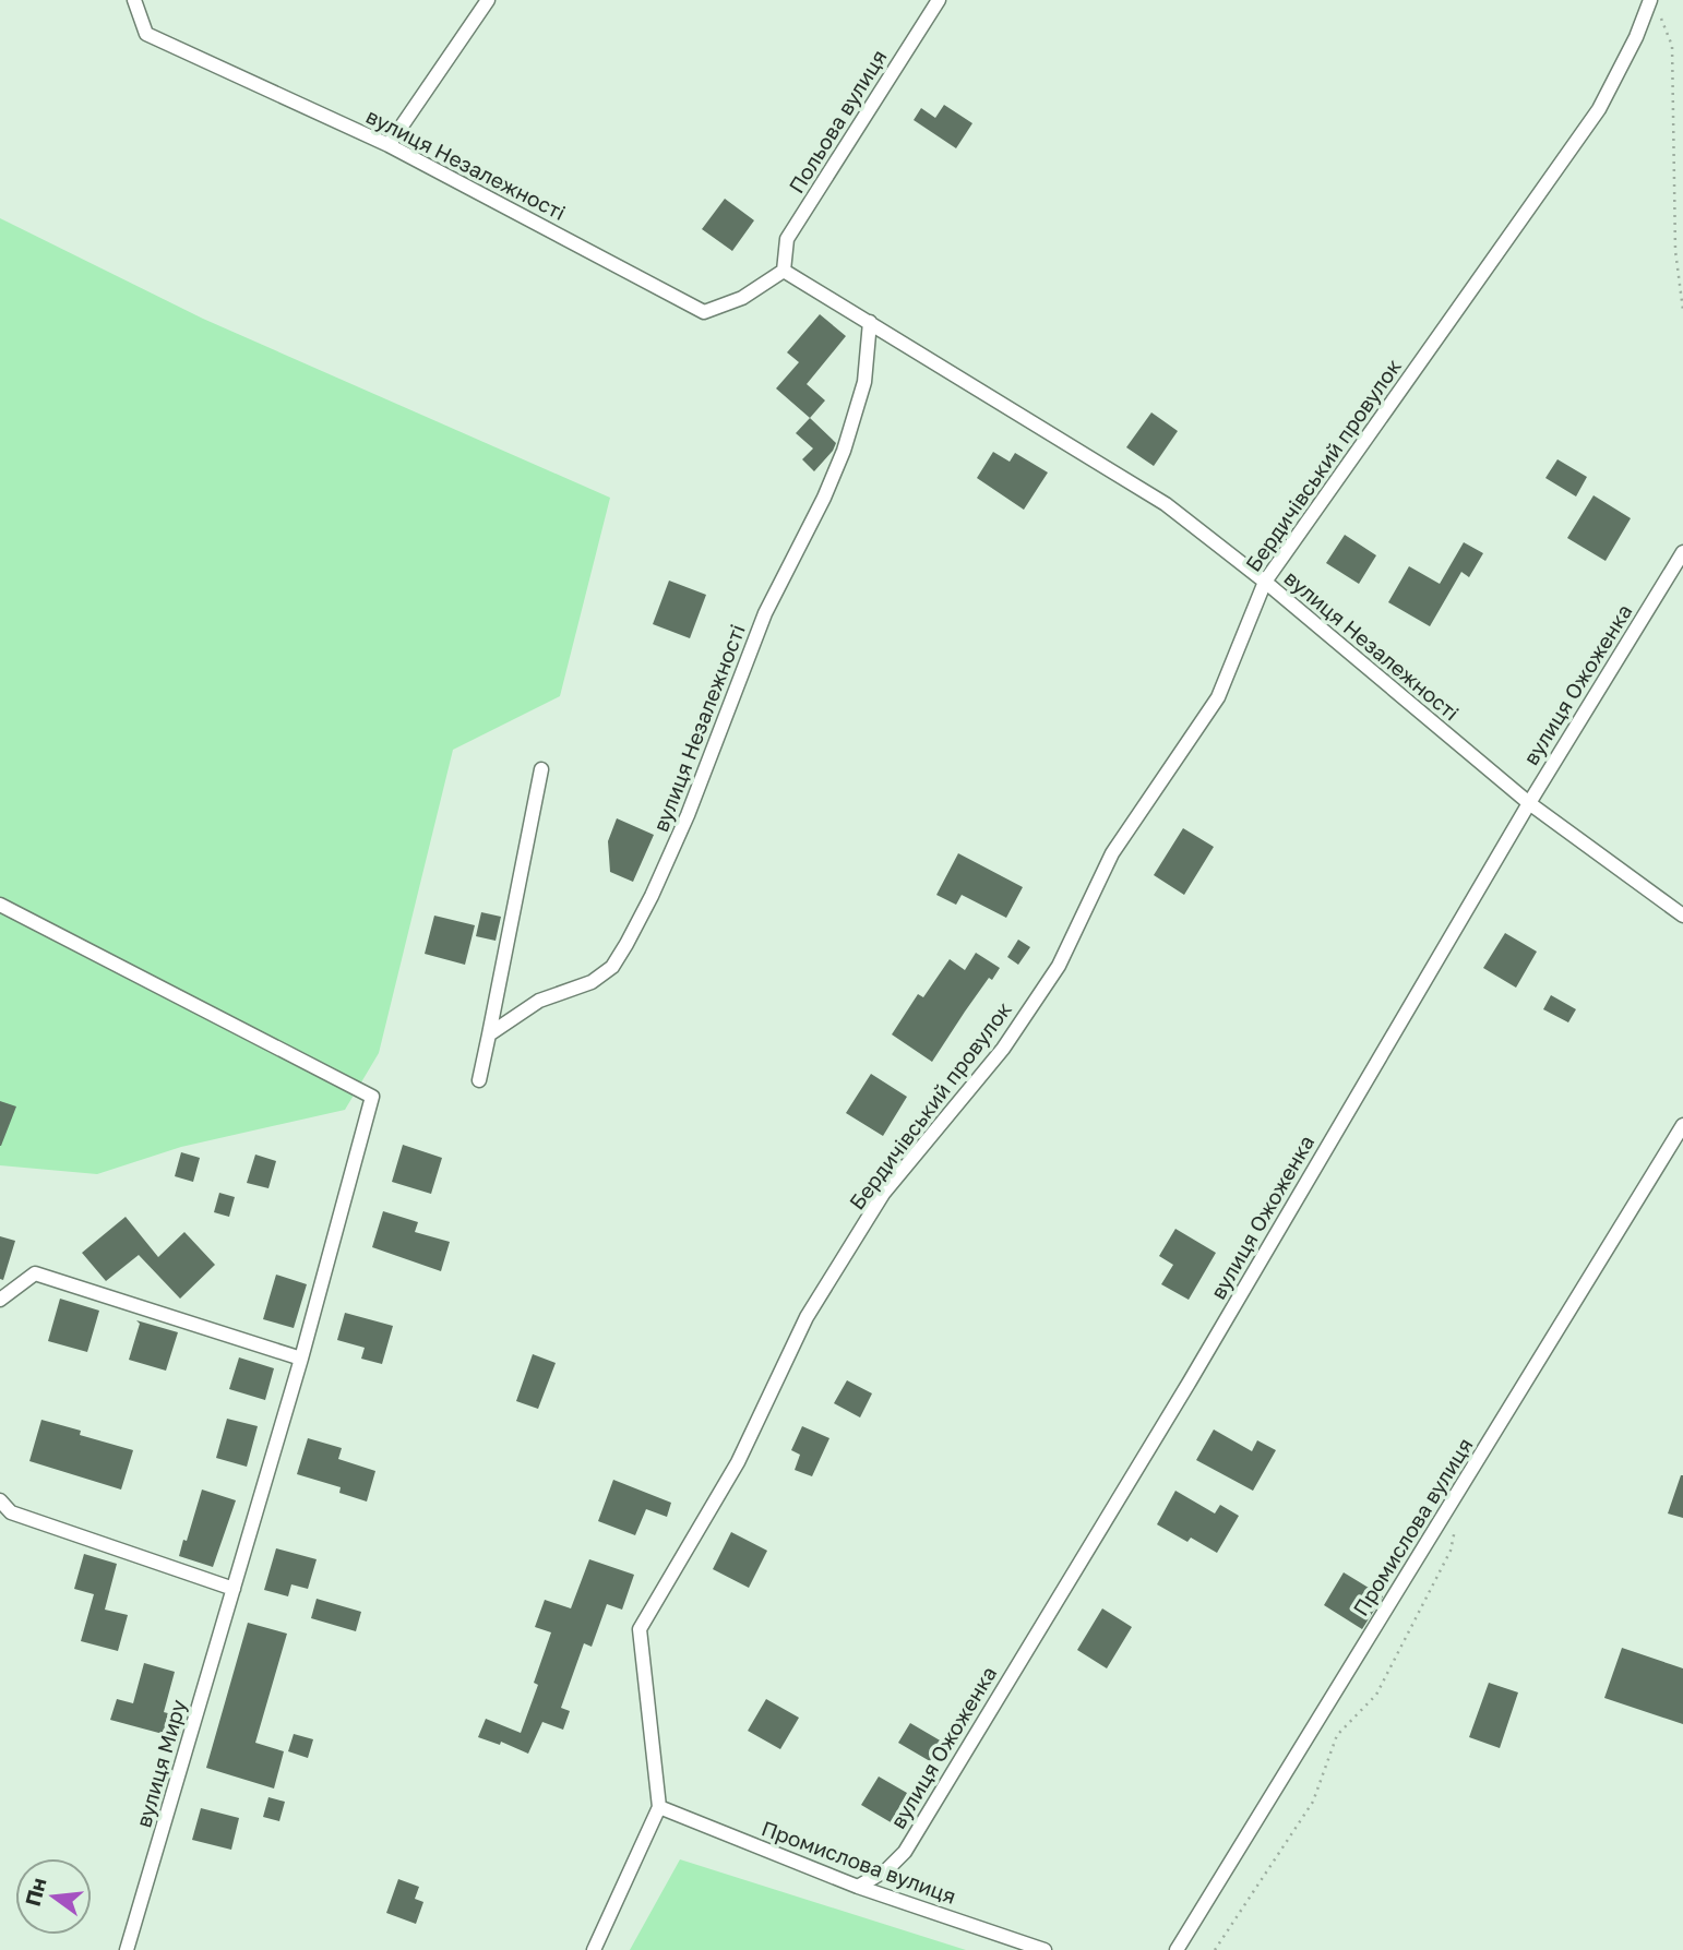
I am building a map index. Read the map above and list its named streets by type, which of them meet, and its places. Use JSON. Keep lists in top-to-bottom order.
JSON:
{
  "streets": {
    "street": [
      "Польова вулиця",
      "вулиця Незалежності",
      "Бердичівський провулок",
      "вулиця Ожоженка",
      "Промислова вулиця",
      "вулиця Миру"
    ]
  },
  "crossings": [
    ["Польова вулиця", "вулиця Незалежності"],
    ["вулиця Незалежності", "Бердичівський провулок"],
    ["вулиця Незалежності", "вулиця Ожоженка"],
    ["Бердичівський провулок", "Промислова вулиця"],
    ["вулиця Ожоженка", "Промислова вулиця"]
  ],
  "north": "left"
}
